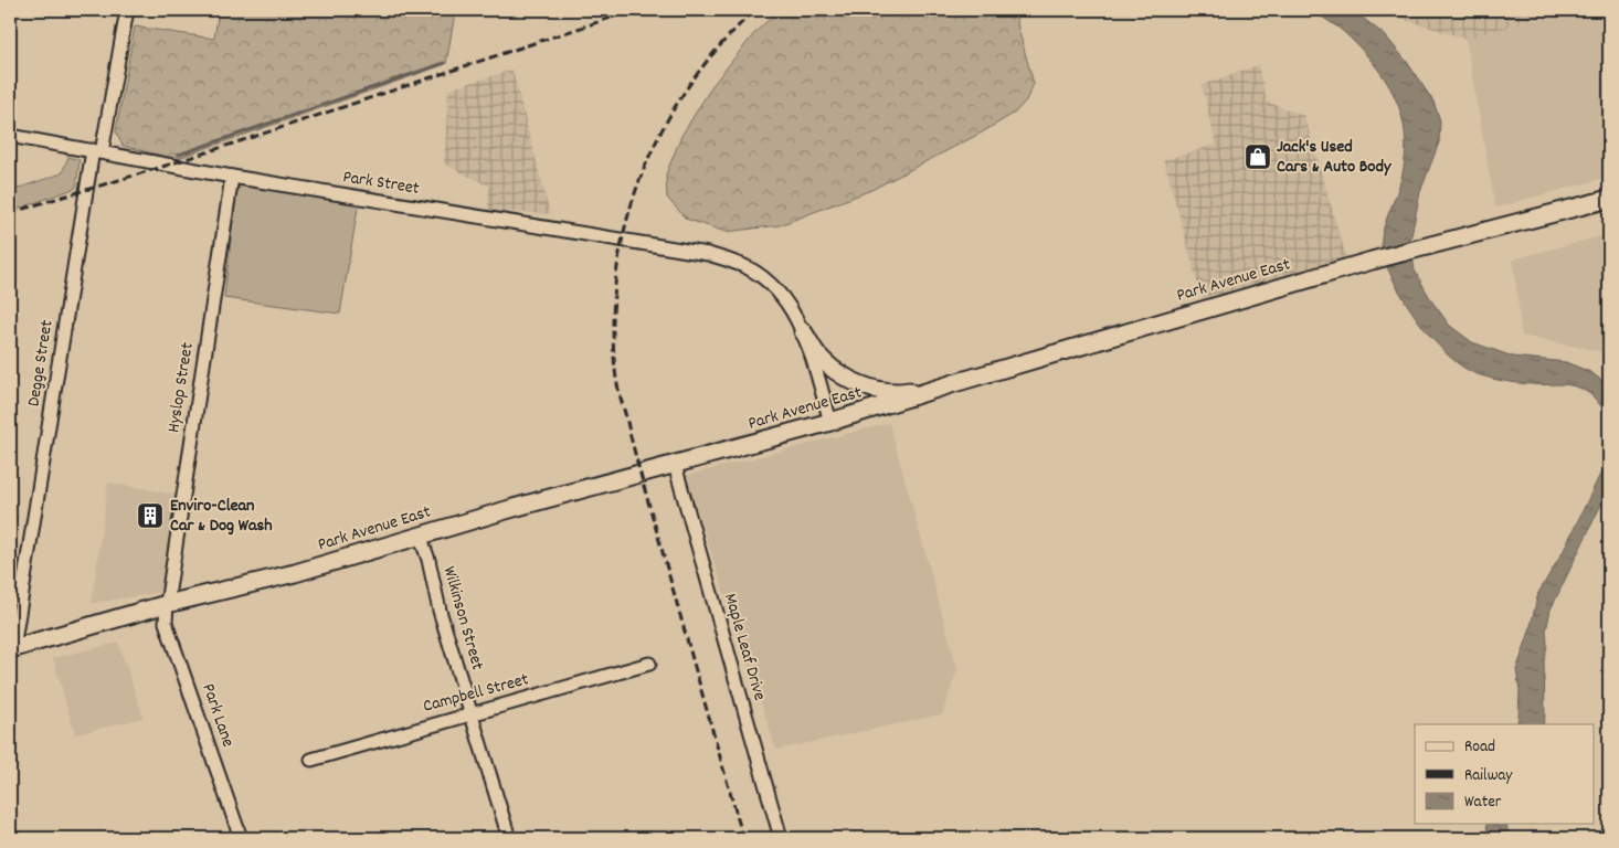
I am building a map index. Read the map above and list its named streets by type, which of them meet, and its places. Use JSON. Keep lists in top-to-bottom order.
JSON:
{
  "streets": {
    "main road": ["Park Avenue East"],
    "street": [
      "Park Street",
      "Degge Street",
      "Hyslop Street",
      "Wilkinson Street",
      "Maple Leaf Drive",
      "Campbell Street",
      "Park Lane"
    ]
  },
  "crossings": [
    ["Park Street", "Park Avenue East"],
    ["Park Street", "Degge Street"],
    ["Park Street", "Hyslop Street"],
    ["Park Avenue East", "Degge Street"],
    ["Park Avenue East", "Hyslop Street"],
    ["Park Avenue East", "Wilkinson Street"],
    ["Park Avenue East", "Maple Leaf Drive"],
    ["Park Avenue East", "Park Lane"],
    ["Hyslop Street", "Park Lane"],
    ["Wilkinson Street", "Campbell Street"]
  ],
  "places": {
    "shop": ["Jack's Used Cars & Auto Body"],
    "building": ["Enviro-Clean Car & Dog Wash"]
  },
  "legend": ["Road", "Railway", "Water"]
}
